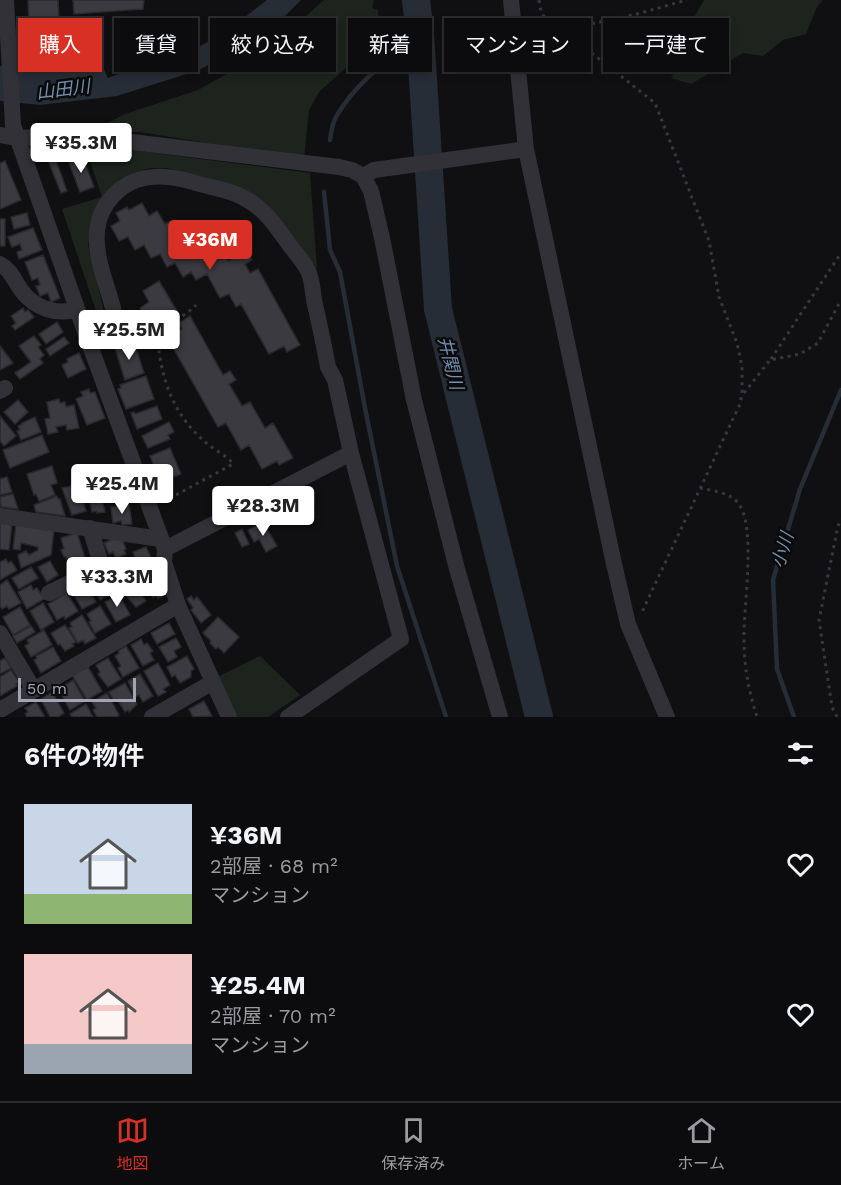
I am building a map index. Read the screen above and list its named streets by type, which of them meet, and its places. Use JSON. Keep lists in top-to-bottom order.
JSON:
{
  "water": ["山田川", "井関川", "小川"],
  "scale_bar": "50 m",
  "page": {
    "chip": [
      "購入",
      "賃貸",
      "絞り込み",
      "新着",
      "マンション",
      "一戸建て"
    ],
    "price": [
      "¥35.3M",
      "¥36M",
      "¥25.5M",
      "¥25.4M",
      "¥28.3M",
      "¥33.3M"
    ],
    "scale": "50 m",
    "heading": "6件の物件",
    "list": [
      {
        "name": "¥36M",
        "note": "2部屋 · 68 m² · マンション"
      },
      {
        "name": "¥25.4M",
        "note": "2部屋 · 70 m² · マンション"
      }
    ],
    "tabs": ["地図", "保存済み", "ホーム"]
  }
}
